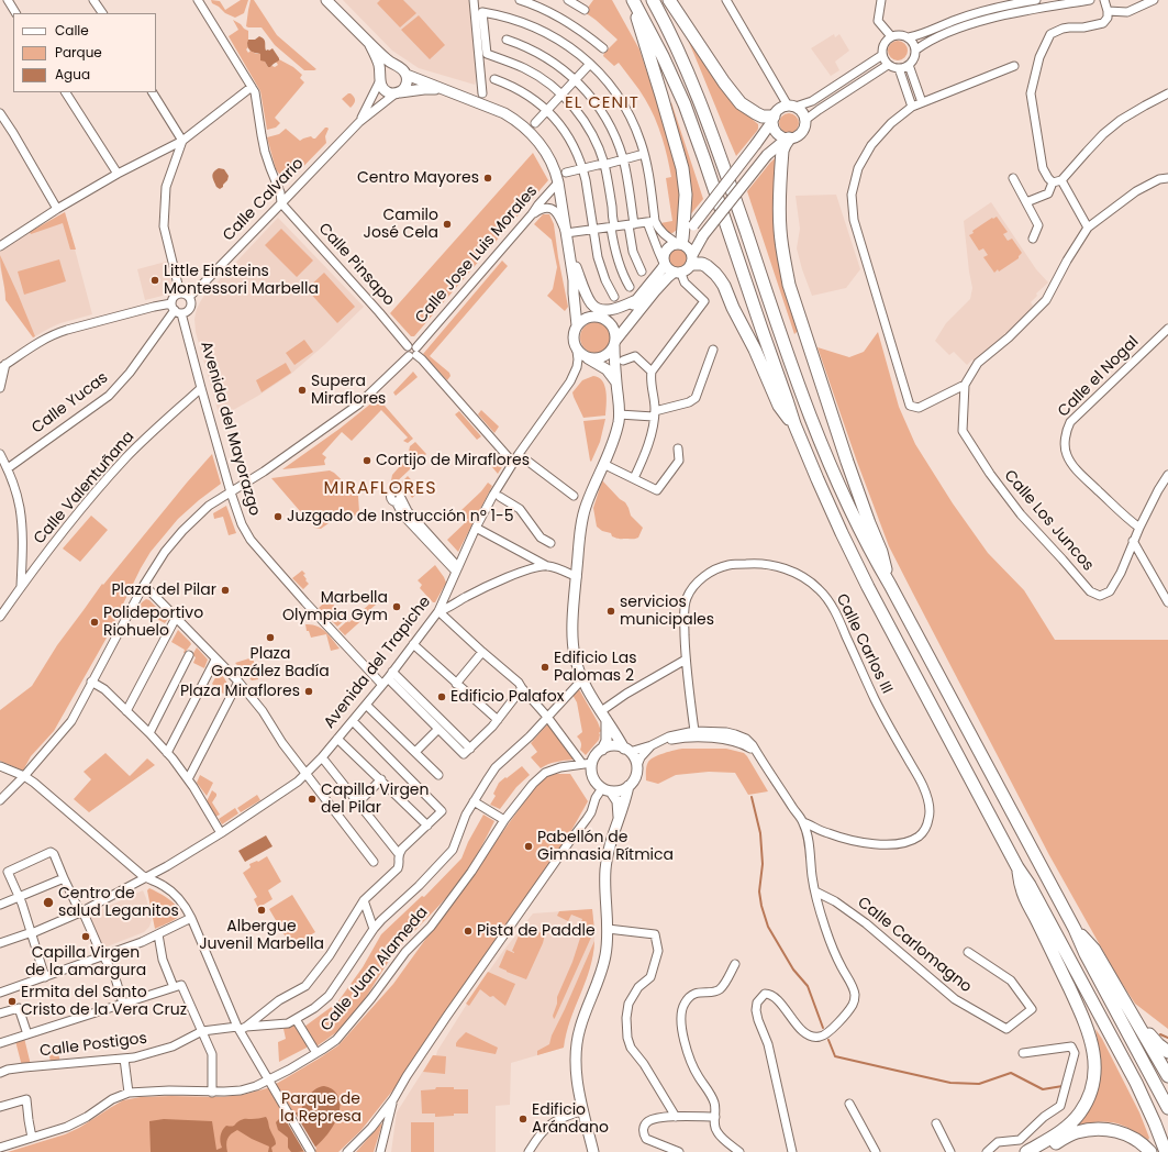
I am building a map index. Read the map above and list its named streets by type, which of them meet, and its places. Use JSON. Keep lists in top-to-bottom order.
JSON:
{
  "streets": {
    "street": [
      "Calle Calvario",
      "Calle Jose Luis Morales",
      "Calle Pinsapo",
      "Calle el Nogal",
      "Calle Yucas",
      "Avenida del Mayorazgo",
      "Calle Valentuñana",
      "Calle Los Juncos",
      "Calle Carlos III",
      "Avenida del Trapiche",
      "Calle Carlomagno",
      "Calle Juan Alameda",
      "Calle Postigos"
    ]
  },
  "crossings": [
    ["Calle Calvario", "Calle Pinsapo"],
    ["Calle Calvario", "Calle Yucas"],
    ["Calle Calvario", "Avenida del Mayorazgo"],
    ["Calle Jose Luis Morales", "Calle Pinsapo"],
    ["Calle Jose Luis Morales", "Avenida del Mayorazgo"],
    ["Calle el Nogal", "Calle Los Juncos"],
    ["Calle Yucas", "Avenida del Mayorazgo"],
    ["Avenida del Mayorazgo", "Calle Valentuñana"],
    ["Avenida del Mayorazgo", "Avenida del Trapiche"]
  ],
  "districts": ["EL CENIT", "MIRAFLORES"],
  "parks": ["Parque de la Represa"],
  "places": [
    "Centro Mayores",
    "Camilo José Cela",
    "Little Einsteins Montessori Marbella",
    "Supera Miraflores",
    "Cortijo de Miraflores",
    "Juzgado de Instrucción nº 1-5",
    "Plaza del Pilar",
    "Marbella Olympia Gym",
    "servicios municipales",
    "Polideportivo Riohuelo",
    "Plaza González Badía",
    "Edificio Las Palomas 2",
    "Plaza Miraflores",
    "Edificio Palafox",
    "Capilla Virgen del Pilar",
    "Pabellón de Gimnasia Rítmica",
    "Centro de salud Leganitos",
    "Albergue Juvenil Marbella",
    "Pista de Paddle",
    "Capilla Virgen de la amargura",
    "Ermita del Santo Cristo de la Vera Cruz",
    "Edificio Arándano"
  ],
  "legend": ["Calle", "Parque", "Agua"]
}
